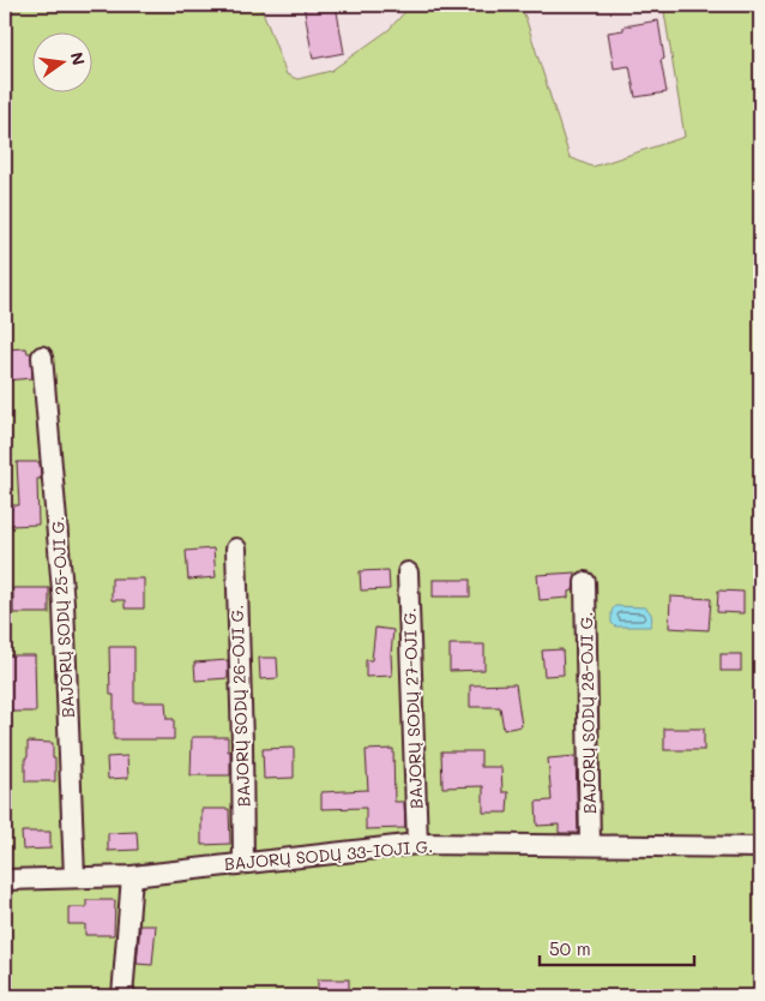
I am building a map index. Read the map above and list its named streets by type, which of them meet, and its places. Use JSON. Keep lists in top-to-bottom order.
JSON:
{
  "streets": {
    "street": [
      "BAJORŲ SODŲ 25-OJI G.",
      "BAJORŲ SODŲ 26-OJI G.",
      "BAJORŲ SODŲ 27-OJI G.",
      "BAJORŲ SODŲ 28-OJI G.",
      "BAJORŲ SODŲ 33-IOJI G."
    ]
  },
  "crossings": [
    ["BAJORŲ SODŲ 25-OJI G.", "BAJORŲ SODŲ 33-IOJI G."],
    ["BAJORŲ SODŲ 26-OJI G.", "BAJORŲ SODŲ 33-IOJI G."],
    ["BAJORŲ SODŲ 27-OJI G.", "BAJORŲ SODŲ 33-IOJI G."],
    ["BAJORŲ SODŲ 28-OJI G.", "BAJORŲ SODŲ 33-IOJI G."]
  ],
  "scale_bar": "50 m",
  "north": "right"
}
